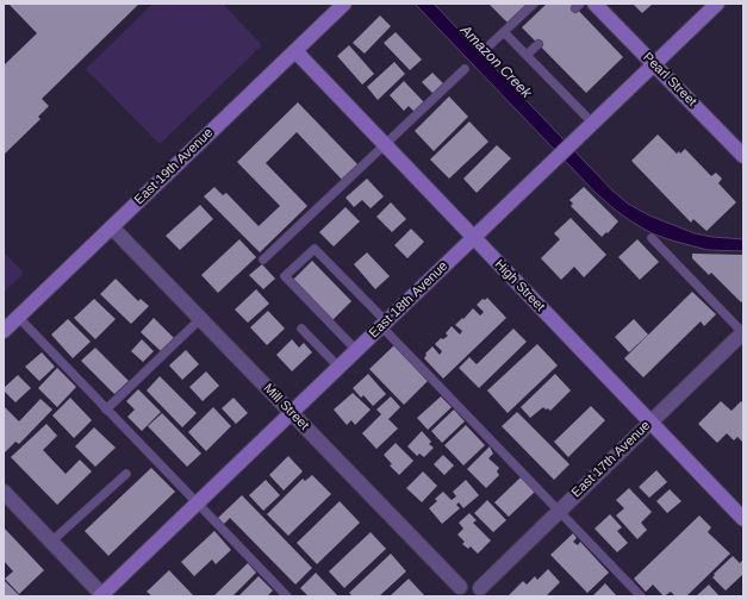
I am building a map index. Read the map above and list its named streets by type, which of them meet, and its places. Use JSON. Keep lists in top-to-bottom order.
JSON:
{
  "streets": {
    "street": [
      "Pearl Street",
      "East 19th Avenue",
      "High Street",
      "East 18th Avenue",
      "Mill Street",
      "East 17th Avenue"
    ]
  },
  "crossings": [
    ["Pearl Street", "East 18th Avenue"],
    ["East 19th Avenue", "High Street"],
    ["East 19th Avenue", "Mill Street"],
    ["High Street", "East 18th Avenue"],
    ["High Street", "East 17th Avenue"],
    ["East 18th Avenue", "Mill Street"]
  ],
  "water": ["Amazon Creek"]
}
